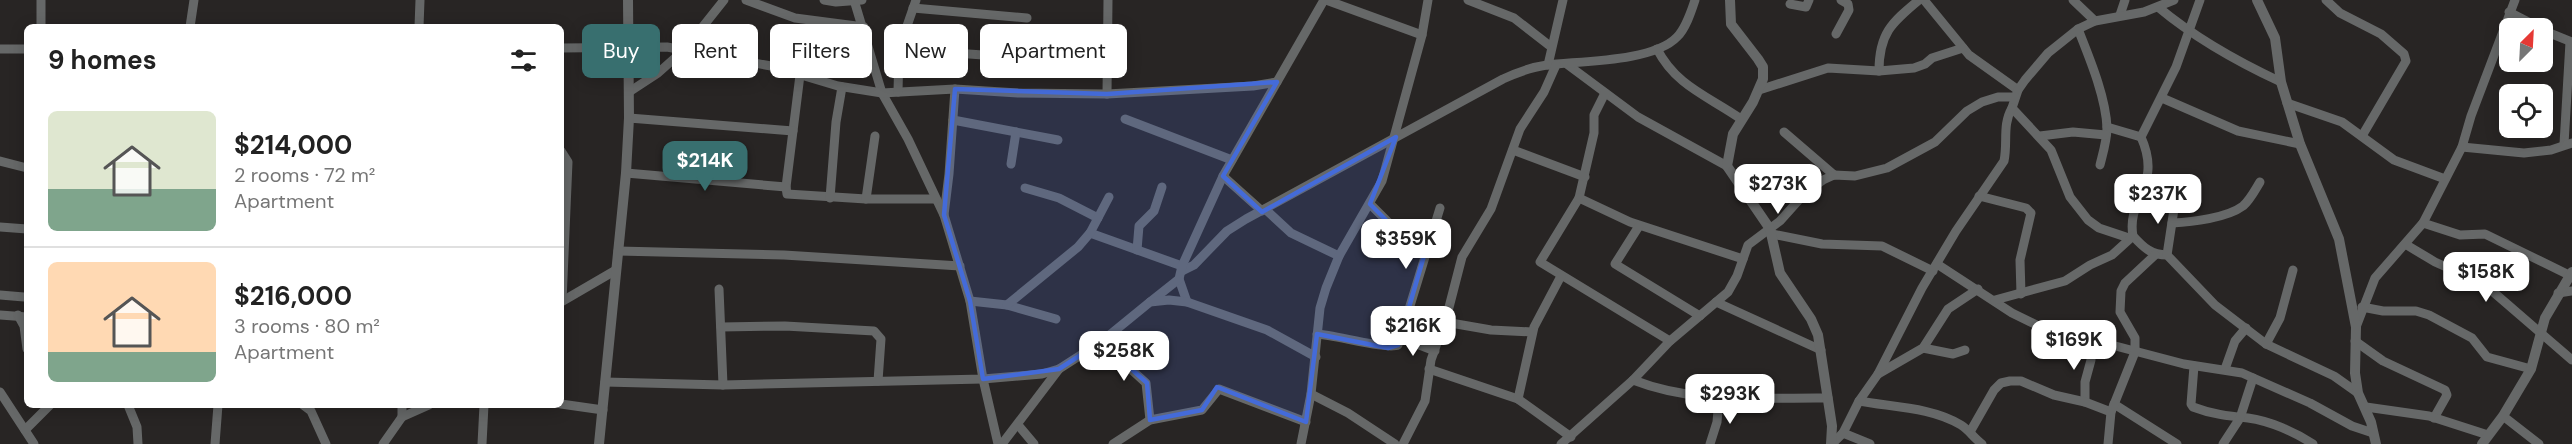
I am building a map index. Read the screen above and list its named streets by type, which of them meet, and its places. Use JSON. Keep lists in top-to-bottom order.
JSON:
{
  "north": "top right",
  "page": {
    "chip": [
      "Buy",
      "Rent",
      "Filters",
      "New",
      "Apartment"
    ],
    "heading": "9 homes",
    "list": [
      {
        "name": "$214,000",
        "note": "2 rooms · 72 m² · Apartment"
      },
      {
        "name": "$216,000",
        "note": "3 rooms · 80 m² · Apartment"
      }
    ],
    "price": [
      "$214K",
      "$273K",
      "$237K",
      "$359K",
      "$158K",
      "$216K",
      "$169K",
      "$258K",
      "$293K"
    ]
  }
}
